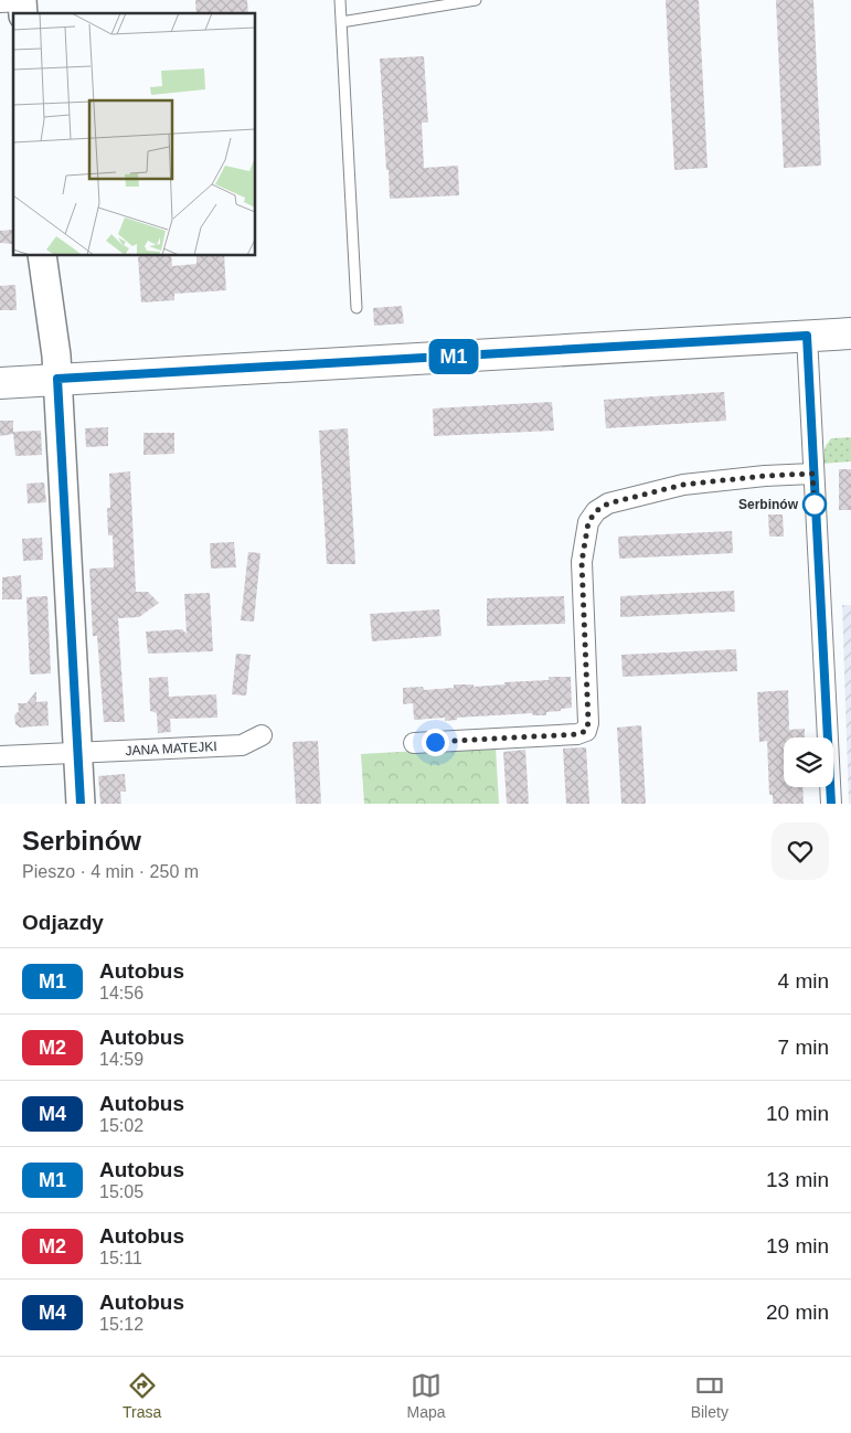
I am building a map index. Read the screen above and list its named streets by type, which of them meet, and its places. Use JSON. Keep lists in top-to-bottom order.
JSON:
{
  "streets": {
    "street": ["JANA MATEJKI"]
  },
  "places": ["Serbinów"],
  "lines": ["bus line M1"],
  "page": {
    "on_map": "M1",
    "heading": [
      ["Serbinów", "Pieszo · 4 min · 250 m"],
      "Odjazdy"
    ],
    "list": [
      {
        "mark": "M1",
        "name": "Autobus",
        "note": "14:56",
        "value": "4 min"
      },
      {
        "mark": "M2",
        "name": "Autobus",
        "note": "14:59",
        "value": "7 min"
      },
      {
        "mark": "M4",
        "name": "Autobus",
        "note": "15:02",
        "value": "10 min"
      },
      {
        "mark": "M1",
        "name": "Autobus",
        "note": "15:05",
        "value": "13 min"
      },
      {
        "mark": "M2",
        "name": "Autobus",
        "note": "15:11",
        "value": "19 min"
      },
      {
        "mark": "M4",
        "name": "Autobus",
        "note": "15:12",
        "value": "20 min"
      }
    ],
    "tabs": ["Trasa", "Mapa", "Bilety"]
  }
}
